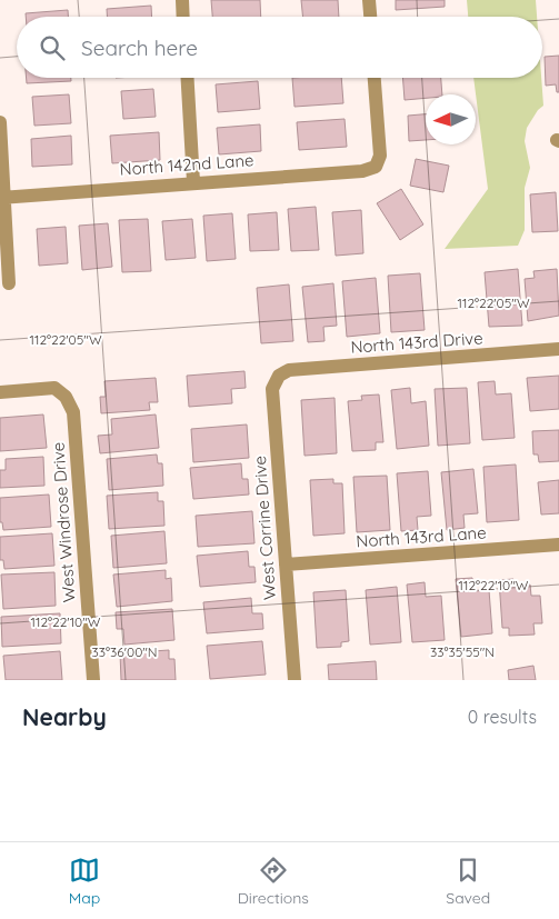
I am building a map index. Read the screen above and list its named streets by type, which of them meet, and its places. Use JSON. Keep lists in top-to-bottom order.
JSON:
{
  "streets": {
    "street": [
      "North 142nd Lane",
      "North 143rd Drive",
      "West Windrose Drive",
      "West Corrine Drive",
      "North 143rd Lane"
    ]
  },
  "crossings": [
    ["North 143rd Drive", "West Corrine Drive"],
    ["West Corrine Drive", "North 143rd Lane"]
  ],
  "north": "left",
  "page": {
    "search": "Search here",
    "heading": ["Nearby", "0 results"],
    "nav": ["Map", "Directions", "Saved"]
  },
  "coordinates": [
    "112°22'05\"W",
    "112°22'10\"W",
    "33°36'00\"N",
    "33°35'55\"N"
  ]
}
